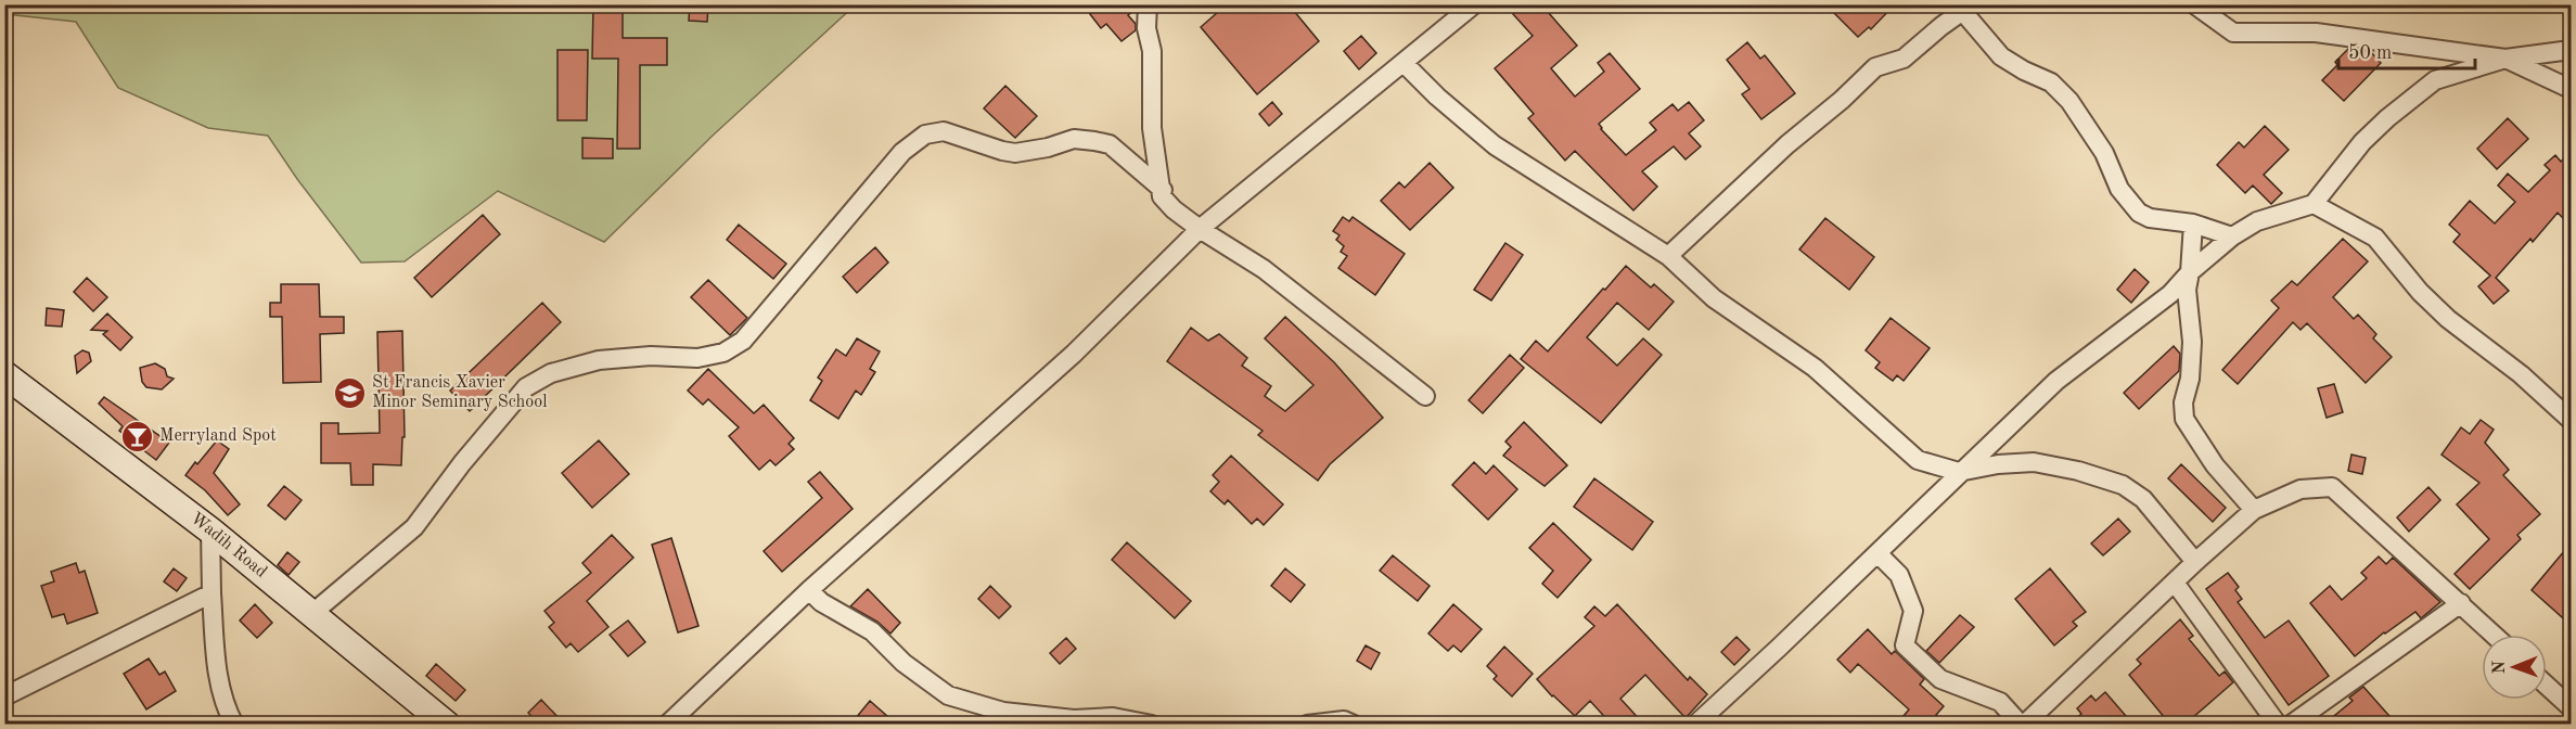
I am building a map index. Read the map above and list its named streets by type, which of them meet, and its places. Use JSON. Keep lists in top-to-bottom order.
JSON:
{
  "streets": {
    "street": ["Wadih Road"]
  },
  "places": {
    "school or university": ["St Francis Xavier Minor Seminary School"],
    "bar": ["Merryland Spot"]
  },
  "scale_bar": "50 m",
  "north": "left"
}
